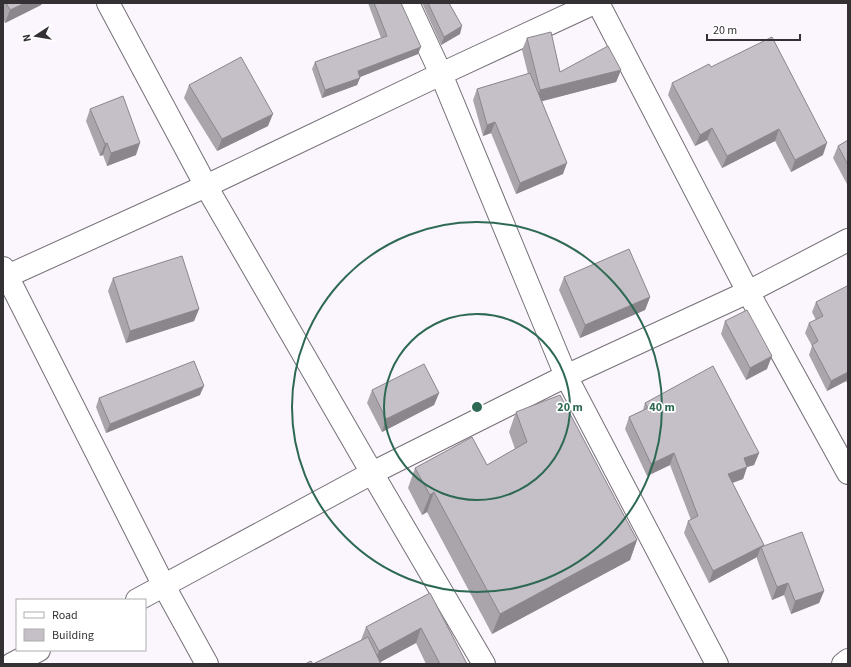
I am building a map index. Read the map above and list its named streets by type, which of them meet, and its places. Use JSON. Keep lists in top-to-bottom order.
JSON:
{
  "legend": ["Road", "Building"],
  "scale_bar": "20 m",
  "north": "left",
  "rings": ["20 m", "40 m"]
}
